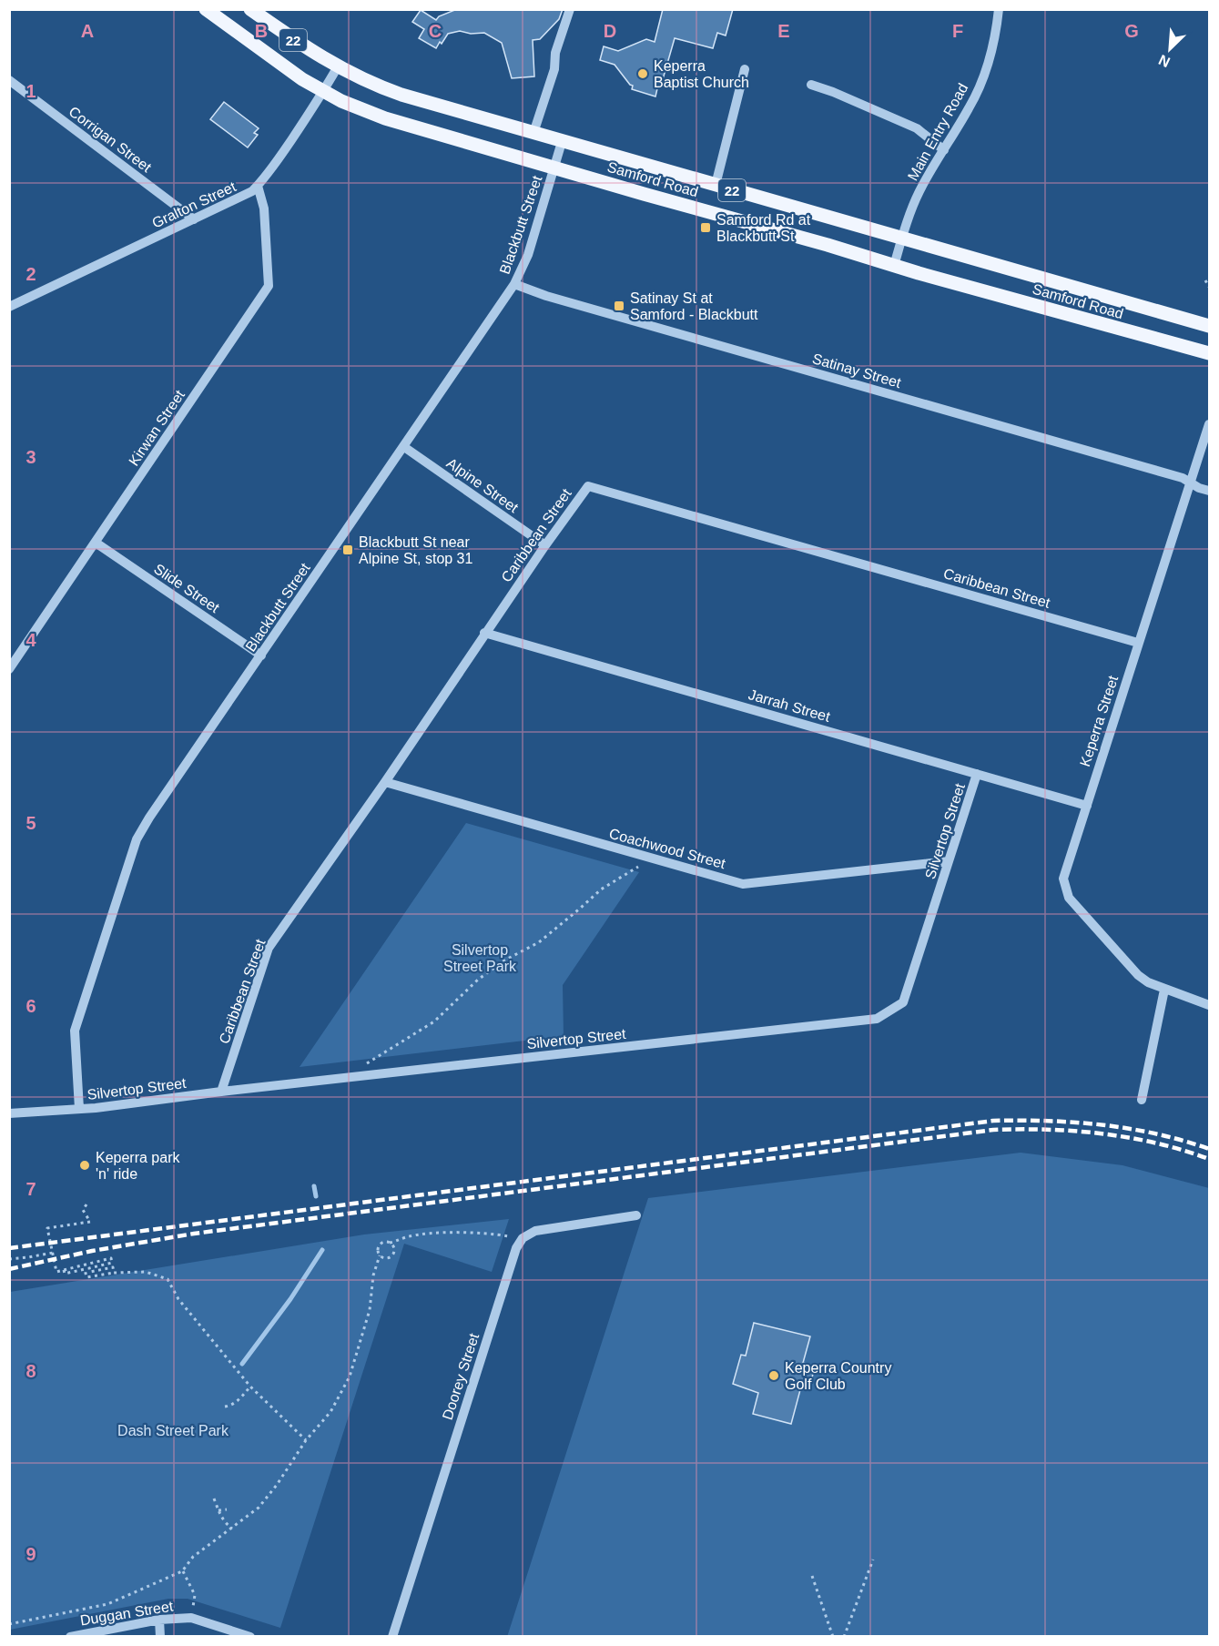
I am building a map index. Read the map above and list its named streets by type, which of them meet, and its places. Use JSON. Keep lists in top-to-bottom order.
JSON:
{
  "streets": {
    "main road": ["22", "Samford Road"],
    "street": [
      "Main Entry Road",
      "Corrigan Street",
      "Gralton Street",
      "Blackbutt Street",
      "Satinay Street",
      "Kirwan Street",
      "Alpine Street",
      "Caribbean Street",
      "Slide Street",
      "Jarrah Street",
      "Keperra Street",
      "Silvertop Street",
      "Coachwood Street",
      "Doorey Street",
      "Duggan Street"
    ]
  },
  "crossings": [
    ["Main Entry Road", "Samford Road"],
    ["Corrigan Street", "Gralton Street"],
    ["Samford Road", "Gralton Street"],
    ["Samford Road", "Blackbutt Street"],
    ["Gralton Street", "Kirwan Street"],
    ["Blackbutt Street", "Satinay Street"],
    ["Blackbutt Street", "Alpine Street"],
    ["Blackbutt Street", "Slide Street"],
    ["Blackbutt Street", "Silvertop Street"],
    ["Satinay Street", "Keperra Street"],
    ["Kirwan Street", "Slide Street"],
    ["Alpine Street", "Caribbean Street"],
    ["Caribbean Street", "Jarrah Street"],
    ["Caribbean Street", "Keperra Street"],
    ["Caribbean Street", "Silvertop Street"],
    ["Caribbean Street", "Coachwood Street"],
    ["Jarrah Street", "Keperra Street"],
    ["Jarrah Street", "Silvertop Street"],
    ["Silvertop Street", "Coachwood Street"]
  ],
  "parks": ["Silvertop Street Park", "Dash Street Park"],
  "places": {
    "other": ["Keperra Baptist Church", "Keperra park 'n' ride", "Keperra Country Golf Club"],
    "transit": ["Samford Rd at Blackbutt St", "Satinay St at Samford - Blackbutt", "Blackbutt St near Alpine St, stop 31"]
  },
  "north": "bottom left",
  "grid": {
    "columns": [
      "A",
      "B",
      "C",
      "D",
      "E",
      "F",
      "G"
    ],
    "rows": [
      "1",
      "2",
      "3",
      "4",
      "5",
      "6",
      "7",
      "8",
      "9"
    ]
  }
}
